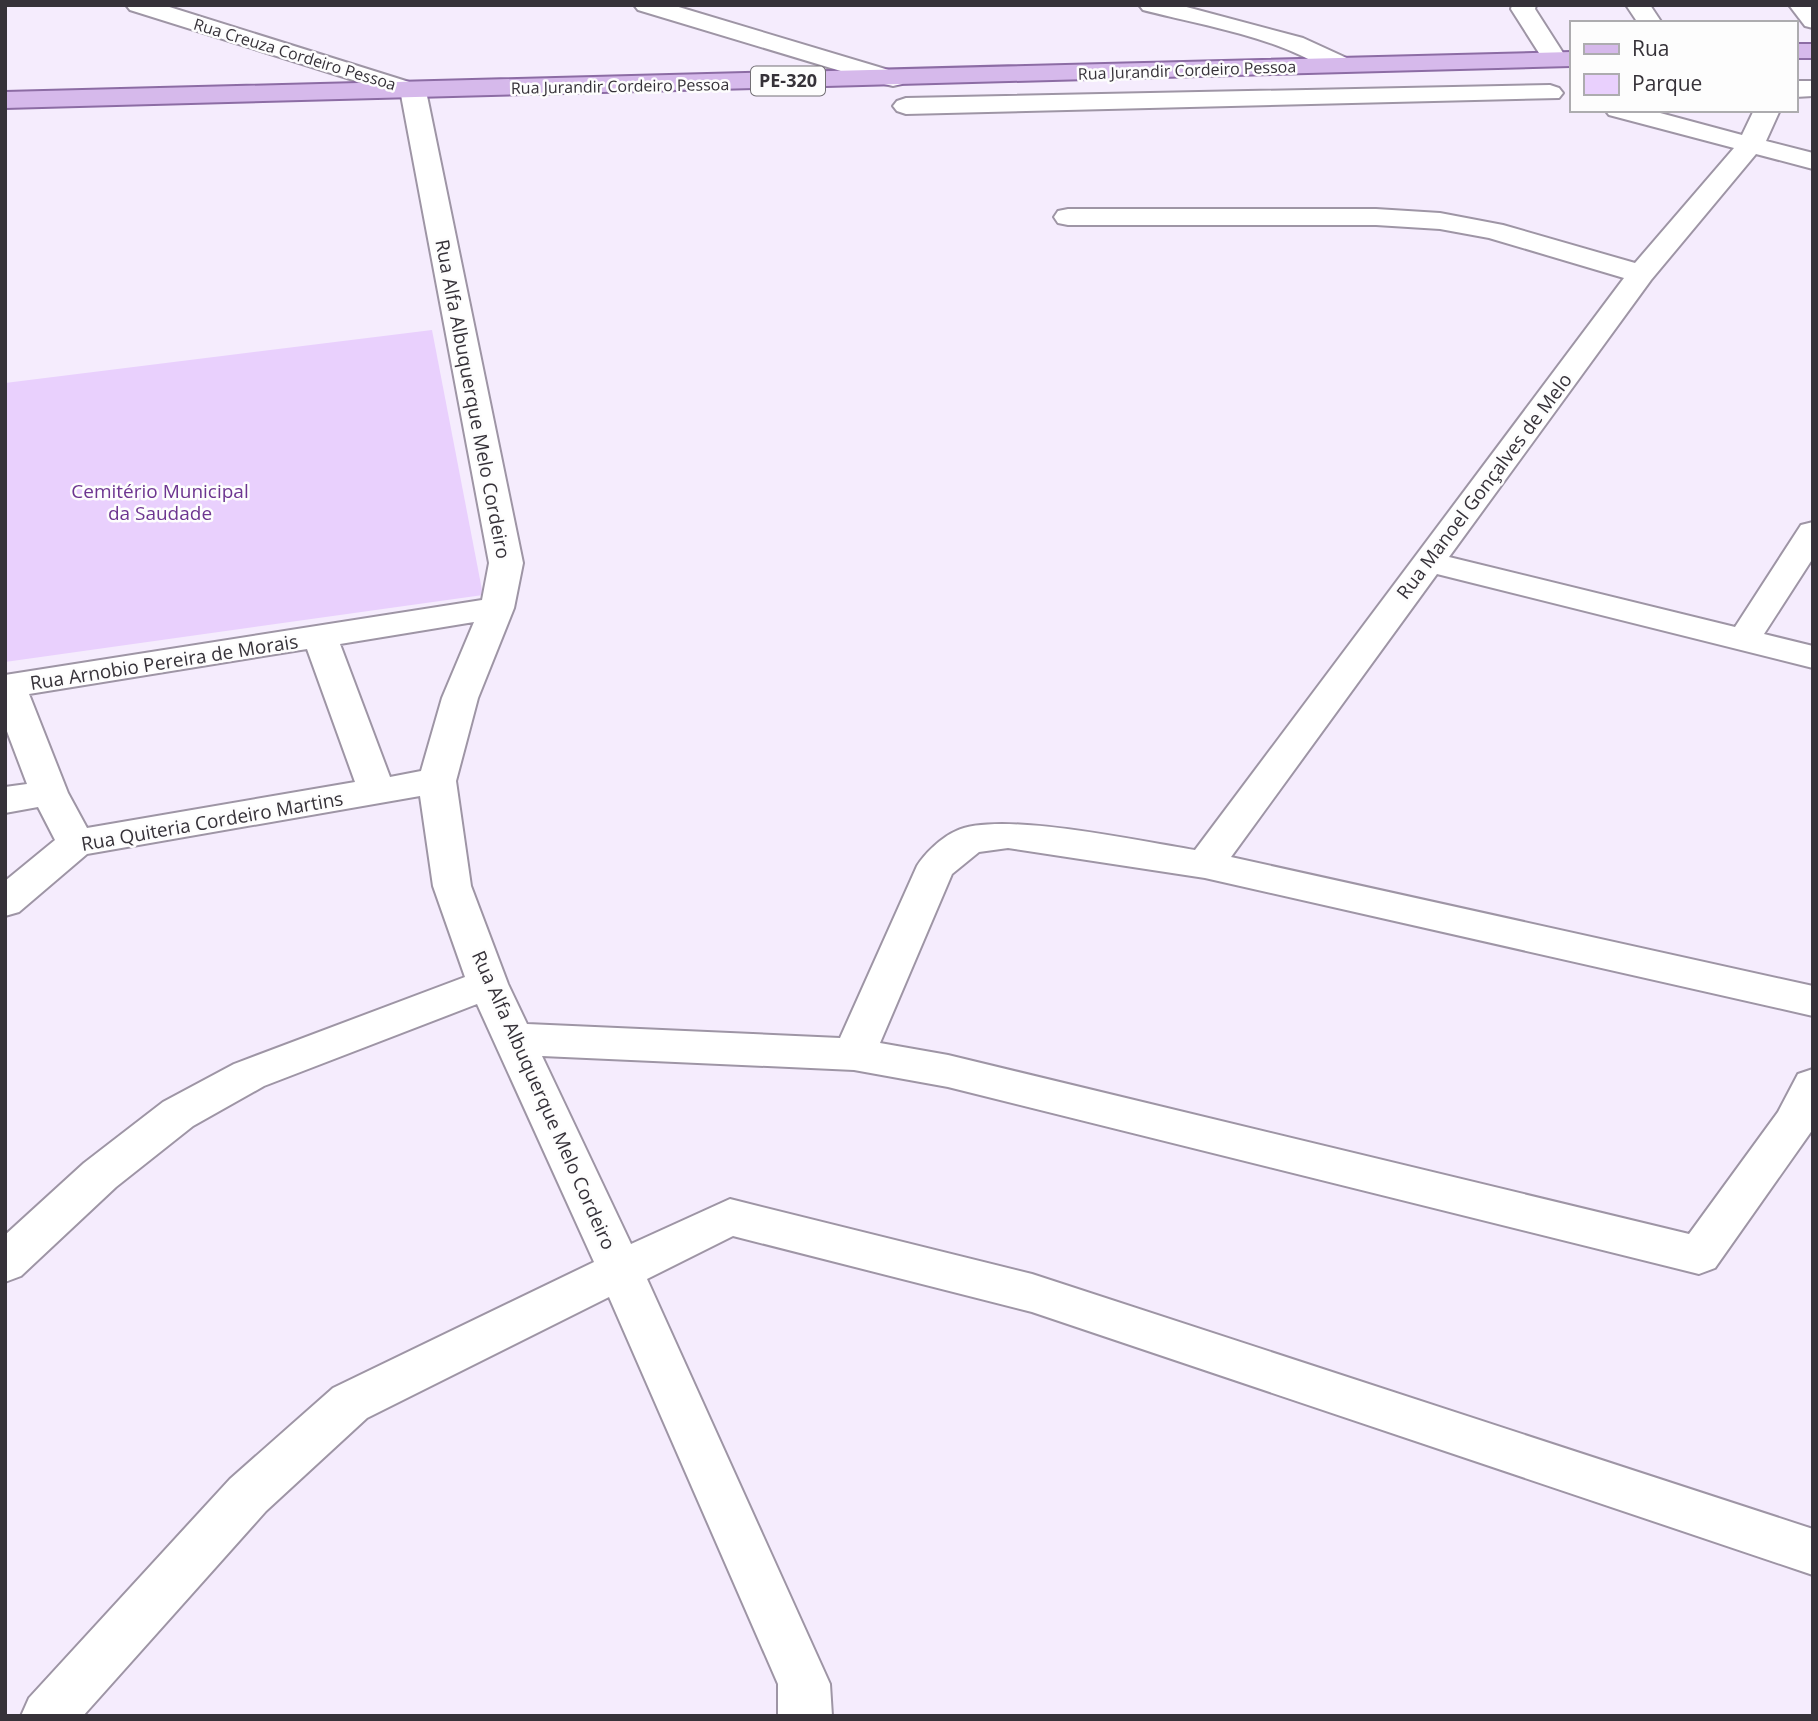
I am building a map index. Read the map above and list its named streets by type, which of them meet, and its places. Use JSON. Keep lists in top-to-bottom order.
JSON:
{
  "streets": {
    "main road": ["Rua Jurandir Cordeiro Pessoa", "PE-320"],
    "street": [
      "Rua Creuza Cordeiro Pessoa",
      "Rua Alfa Albuquerque Melo Cordeiro",
      "Rua Manoel Gonçalves de Melo",
      "Rua Arnobio Pereira de Morais",
      "Rua Quiteria Cordeiro Martins"
    ]
  },
  "crossings": [
    ["Rua Creuza Cordeiro Pessoa", "Rua Jurandir Cordeiro Pessoa"],
    ["Rua Creuza Cordeiro Pessoa", "Rua Alfa Albuquerque Melo Cordeiro"],
    ["Rua Jurandir Cordeiro Pessoa", "Rua Alfa Albuquerque Melo Cordeiro"],
    ["Rua Alfa Albuquerque Melo Cordeiro", "Rua Arnobio Pereira de Morais"],
    ["Rua Alfa Albuquerque Melo Cordeiro", "Rua Quiteria Cordeiro Martins"]
  ],
  "parks": ["Cemitério Municipal da Saudade"],
  "legend": ["Rua", "Parque"]
}
